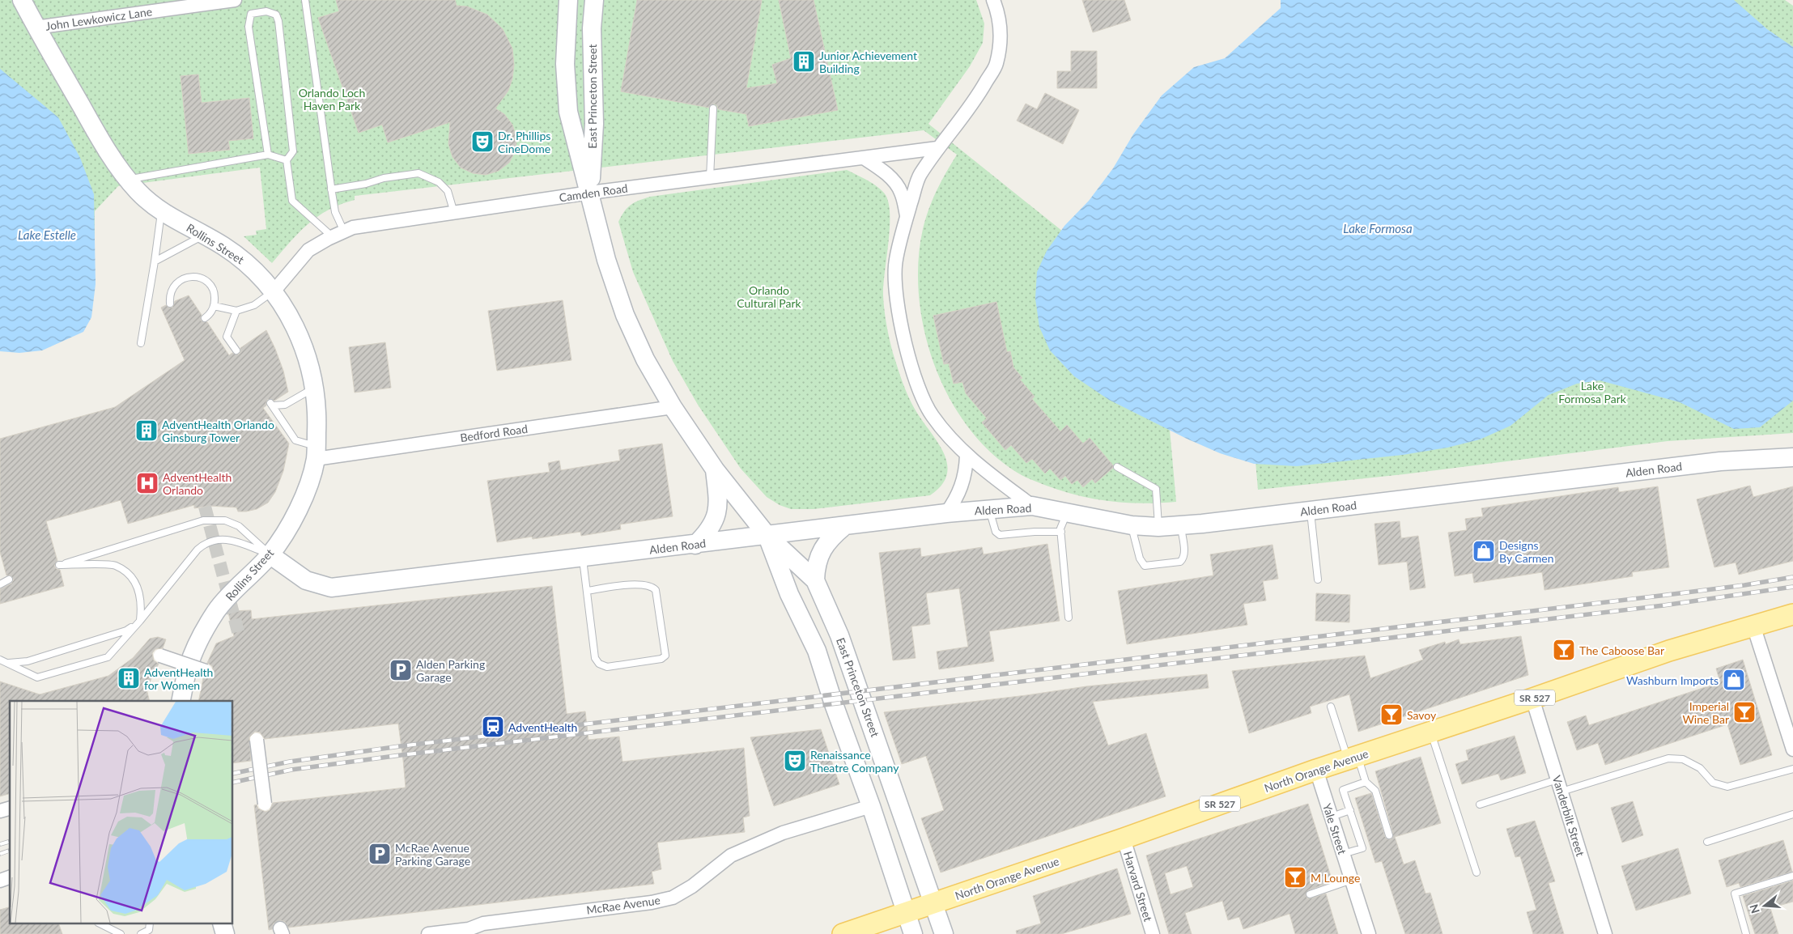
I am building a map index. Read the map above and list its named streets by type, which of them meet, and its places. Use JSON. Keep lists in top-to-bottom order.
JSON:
{
  "streets": {
    "main road": ["SR 527", "North Orange Avenue"],
    "street": [
      "John Lewkowicz Lane",
      "East Princeton Street",
      "Camden Road",
      "Rollins Street",
      "Bedford Road",
      "Alden Road",
      "Vanderbilt Street",
      "Yale Street",
      "Harvard Street",
      "McRae Avenue"
    ]
  },
  "crossings": [
    ["John Lewkowicz Lane", "Rollins Street"],
    ["East Princeton Street", "Camden Road"],
    ["East Princeton Street", "Bedford Road"],
    ["East Princeton Street", "Alden Road"],
    ["East Princeton Street", "North Orange Avenue"],
    ["East Princeton Street", "McRae Avenue"],
    ["Camden Road", "Rollins Street"],
    ["Rollins Street", "Bedford Road"],
    ["Rollins Street", "Alden Road"],
    ["North Orange Avenue", "Vanderbilt Street"],
    ["North Orange Avenue", "Yale Street"],
    ["North Orange Avenue", "Harvard Street"]
  ],
  "water": ["Lake Formosa", "Lake Estelle"],
  "parks": ["Orlando Loch Haven Park", "Orlando Cultural Park", "Lake Formosa Park"],
  "places": {
    "building": ["Junior Achievement Building", "AdventHealth Orlando Ginsburg Tower", "AdventHealth for Women"],
    "theatre": ["Dr. Phillips CineDome", "Renaissance Theatre Company"],
    "hospital": ["AdventHealth Orlando"],
    "shop": ["Designs By Carmen", "Washburn Imports"],
    "bar": [
      "The Caboose Bar",
      "Imperial Wine Bar",
      "Savoy",
      "M Lounge"
    ],
    "parking": ["Alden Parking Garage", "McRae Avenue Parking Garage"],
    "station": ["AdventHealth"]
  },
  "north": "left"
}
